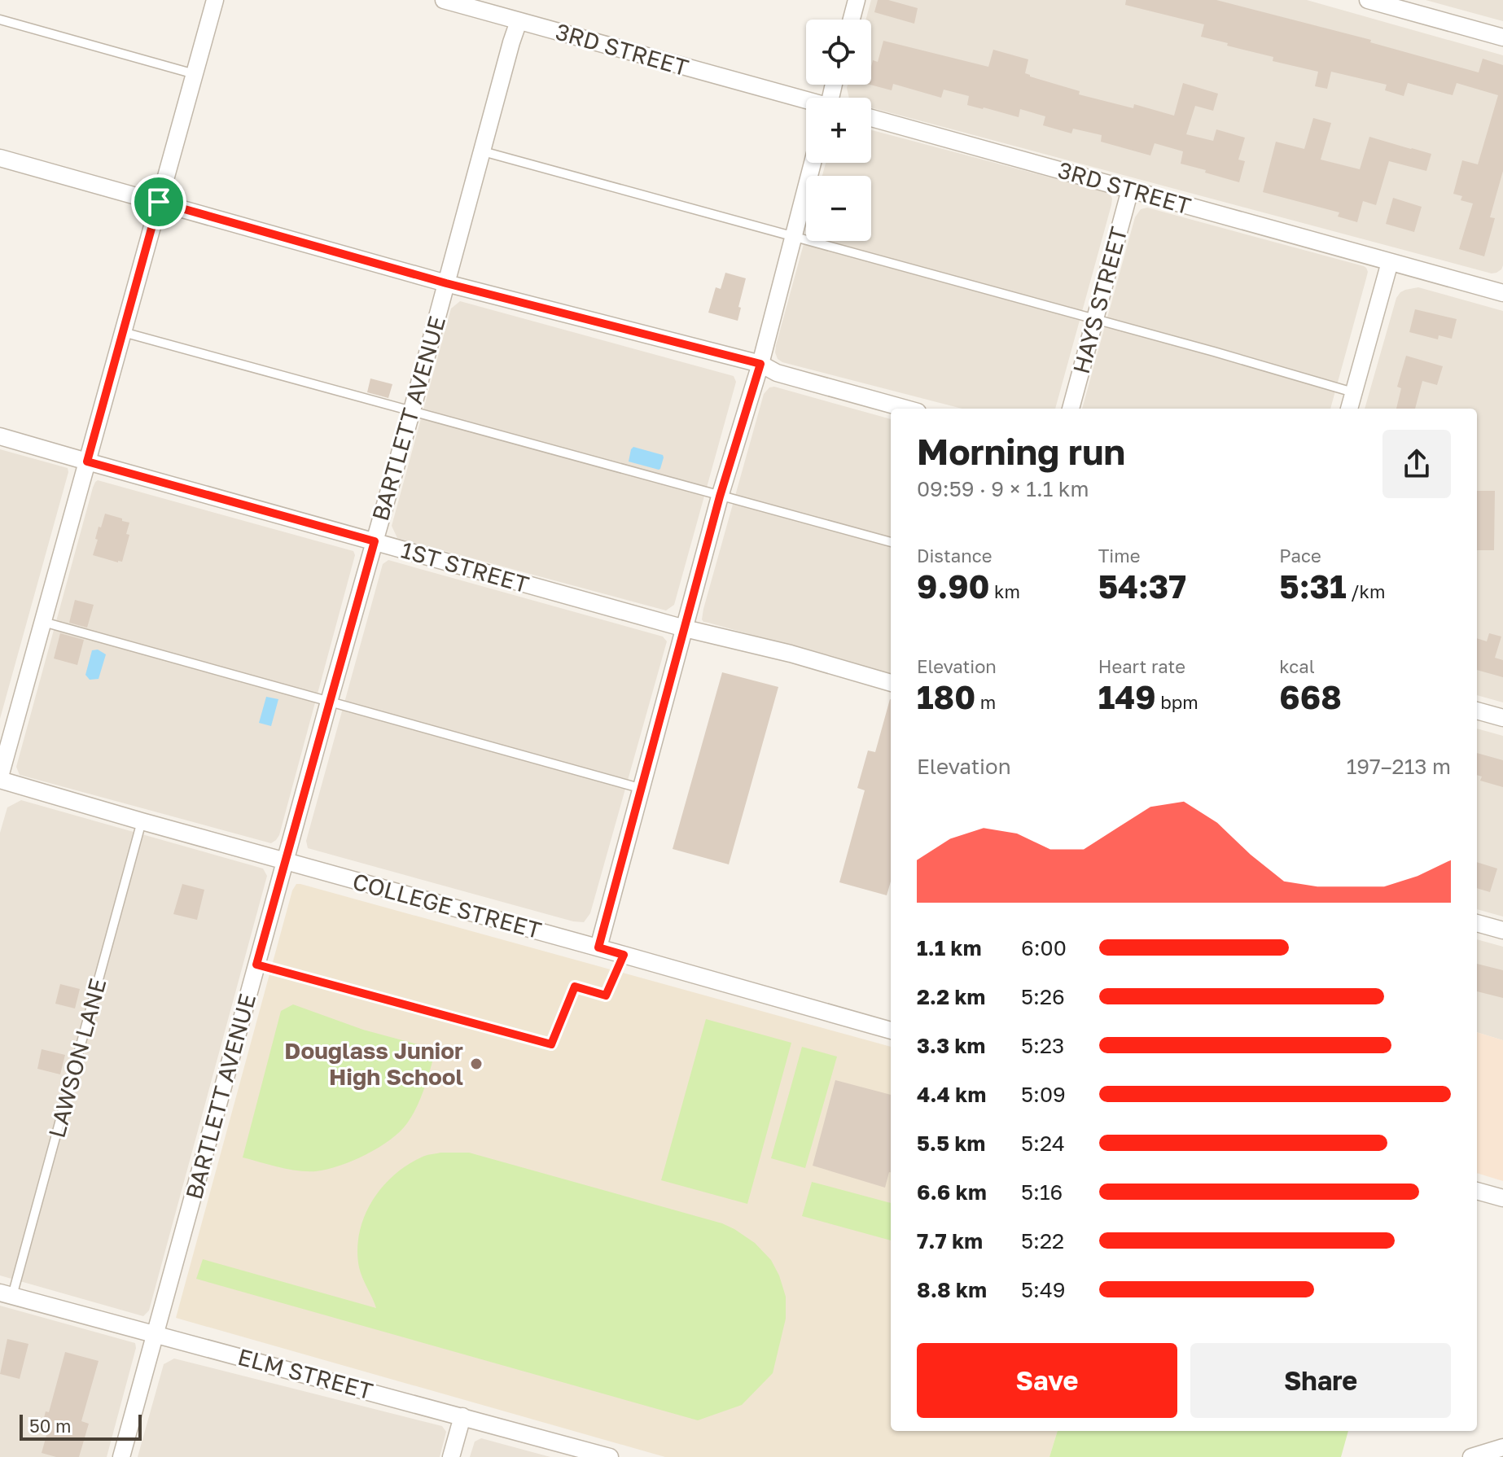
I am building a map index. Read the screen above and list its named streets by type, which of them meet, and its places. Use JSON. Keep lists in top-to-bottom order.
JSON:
{
  "streets": {
    "street": [
      "3RD STREET",
      "HAYS STREET",
      "BARTLETT AVENUE",
      "1ST STREET",
      "COLLEGE STREET",
      "ELM STREET"
    ],
    "lane": ["LAWSON LANE"]
  },
  "crossings": [
    ["3RD STREET", "HAYS STREET"],
    ["3RD STREET", "BARTLETT AVENUE"],
    ["BARTLETT AVENUE", "1ST STREET"],
    ["BARTLETT AVENUE", "COLLEGE STREET"],
    ["BARTLETT AVENUE", "ELM STREET"],
    ["COLLEGE STREET", "LAWSON LANE"],
    ["LAWSON LANE", "ELM STREET"]
  ],
  "places": ["Douglass Junior High School"],
  "scale_bar": "50 m",
  "page": {
    "map_buttons": ["+", "−"],
    "heading": ["Morning run", "09:59 · 9 × 1.1 km"],
    "stats": [
      ["Distance", "9.90 km"],
      ["Time", "54:37"],
      ["Pace", "5:31 /km"],
      ["Elevation", "180 m"],
      ["Heart rate", "149 bpm"],
      ["kcal", "668"]
    ],
    "chart": ["Elevation", "197–213 m"],
    "list": [
      {
        "name": "1.1 km",
        "note": "6:00"
      },
      {
        "name": "2.2 km",
        "note": "5:26"
      },
      {
        "name": "3.3 km",
        "note": "5:23"
      },
      {
        "name": "4.4 km",
        "note": "5:09"
      },
      {
        "name": "5.5 km",
        "note": "5:24"
      },
      {
        "name": "6.6 km",
        "note": "5:16"
      },
      {
        "name": "7.7 km",
        "note": "5:22"
      },
      {
        "name": "8.8 km",
        "note": "5:49"
      }
    ],
    "buttons": ["Save", "Share"],
    "scale": "50 m"
  }
}
